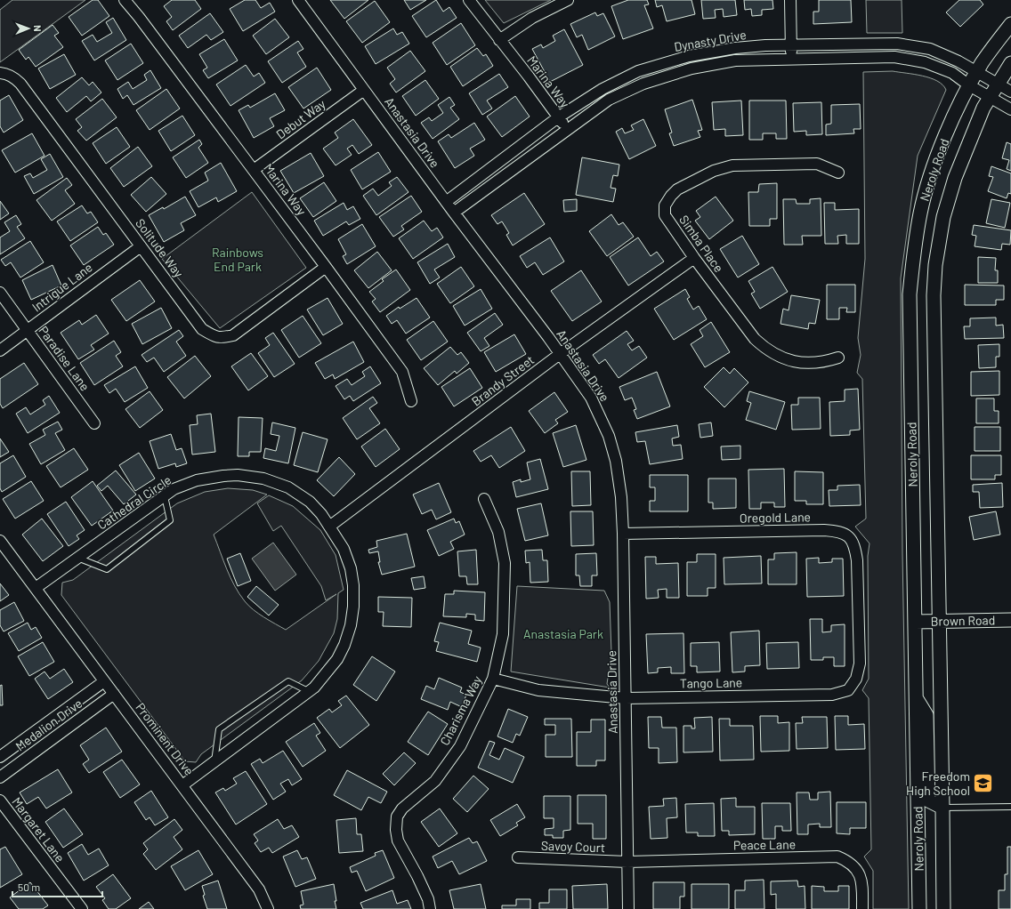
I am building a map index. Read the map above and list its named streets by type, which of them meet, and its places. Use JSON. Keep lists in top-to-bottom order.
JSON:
{
  "streets": {
    "street": [
      "Dynasty Drive",
      "Marina Way",
      "Debut Way",
      "Anastasia Drive",
      "Neroly Road",
      "Simba Place",
      "Solitude Way",
      "Intrigue Lane",
      "Paradise Lane",
      "Brandy Street",
      "Cathedral Circle",
      "Oregold Lane",
      "Brown Road",
      "Tango Lane",
      "Charisma Way",
      "Medalion Drive",
      "Prominent Drive",
      "Margaret Lane",
      "Peace Lane",
      "Savoy Court"
    ]
  },
  "crossings": [
    ["Dynasty Drive", "Marina Way"],
    ["Dynasty Drive", "Anastasia Drive"],
    ["Dynasty Drive", "Neroly Road"],
    ["Marina Way", "Debut Way"],
    ["Marina Way", "Solitude Way"],
    ["Debut Way", "Anastasia Drive"],
    ["Anastasia Drive", "Brandy Street"],
    ["Anastasia Drive", "Oregold Lane"],
    ["Anastasia Drive", "Tango Lane"],
    ["Anastasia Drive", "Peace Lane"],
    ["Anastasia Drive", "Savoy Court"],
    ["Neroly Road", "Brown Road"],
    ["Simba Place", "Brandy Street"],
    ["Solitude Way", "Intrigue Lane"],
    ["Intrigue Lane", "Paradise Lane"],
    ["Brandy Street", "Cathedral Circle"],
    ["Cathedral Circle", "Prominent Drive"],
    ["Oregold Lane", "Tango Lane"],
    ["Tango Lane", "Charisma Way"],
    ["Medalion Drive", "Prominent Drive"],
    ["Peace Lane", "Savoy Court"]
  ],
  "parks": ["Rainbows End Park", "Anastasia Park"],
  "places": {
    "school or university": ["Freedom High School"]
  },
  "scale_bar": "50 m",
  "north": "right"
}
